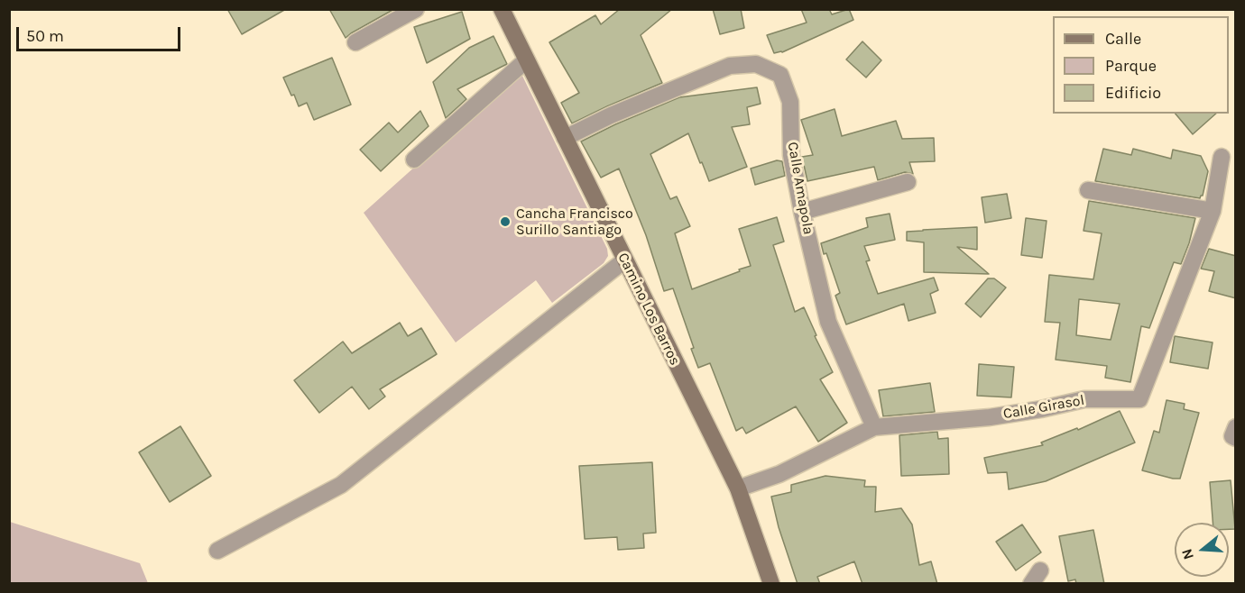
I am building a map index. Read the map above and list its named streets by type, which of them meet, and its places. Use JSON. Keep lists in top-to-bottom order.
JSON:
{
  "streets": {
    "street": ["Calle Amapola", "Camino Los Barros", "Calle Girasol"]
  },
  "crossings": [
    ["Calle Amapola", "Camino Los Barros"],
    ["Calle Amapola", "Calle Girasol"],
    ["Camino Los Barros", "Calle Girasol"]
  ],
  "places": ["Cancha Francisco Surillo Santiago"],
  "legend": ["Calle", "Parque", "Edificio"],
  "scale_bar": "50 m",
  "north": "left"
}
